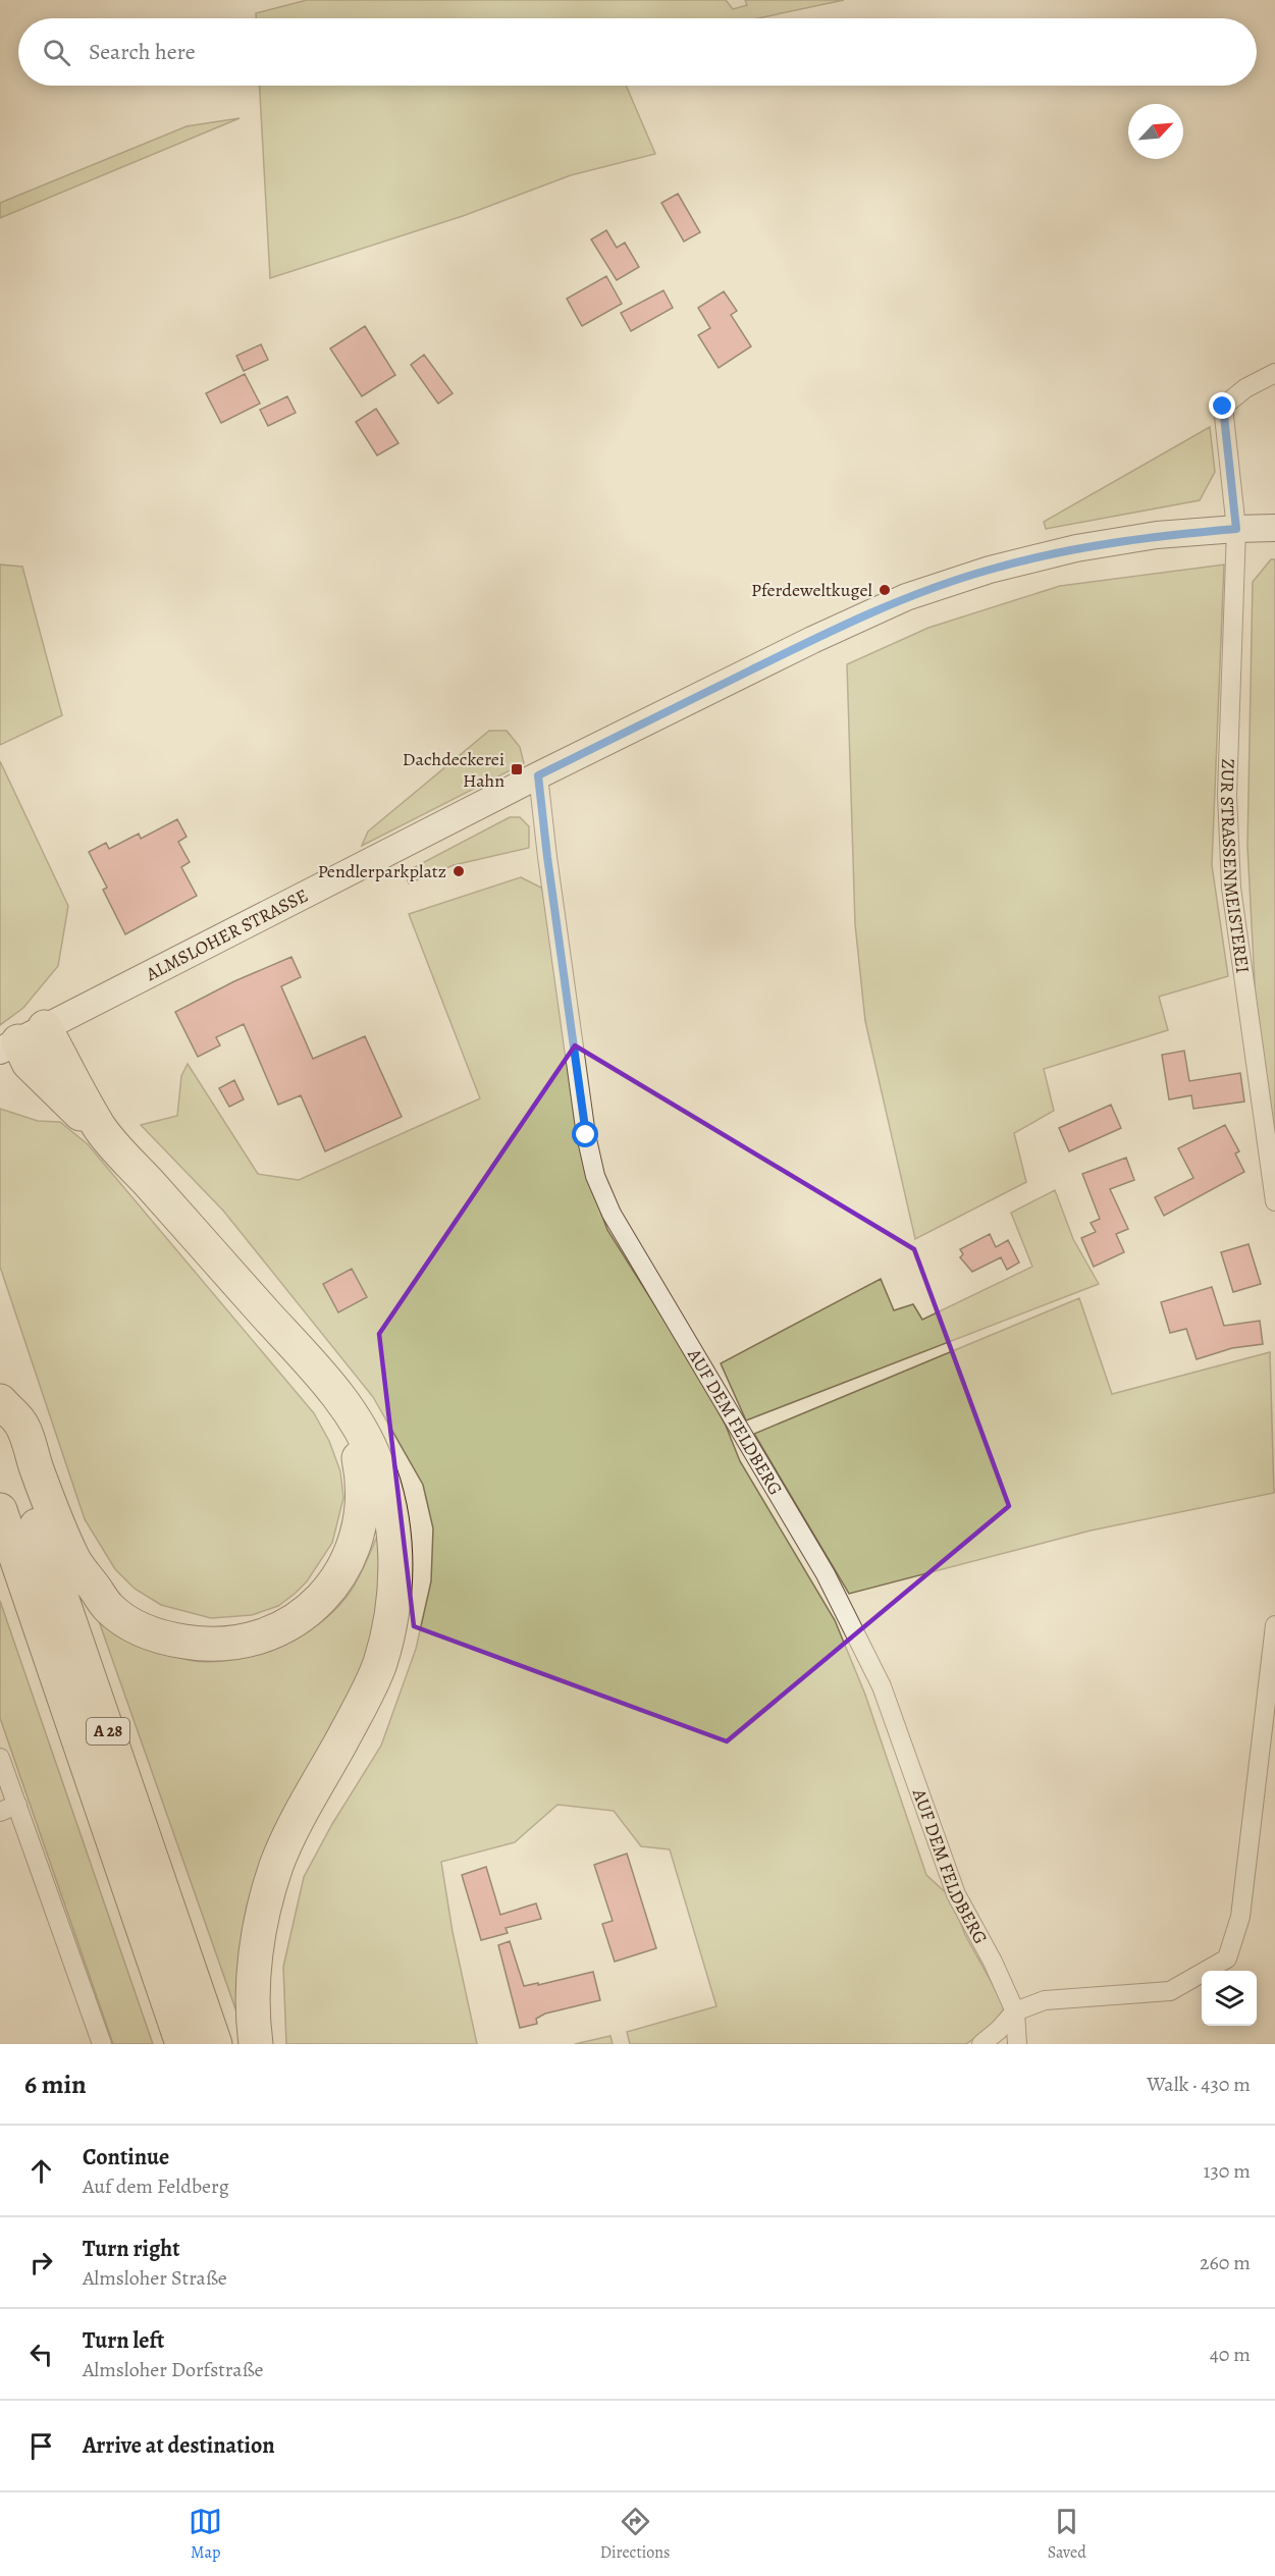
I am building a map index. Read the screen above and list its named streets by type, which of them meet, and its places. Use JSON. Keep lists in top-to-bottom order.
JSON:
{
  "streets": {
    "highway": ["A 28"],
    "street": ["ZUR STRASSENMEISTEREI", "ALMSLOHER STRASSE", "AUF DEM FELDBERG"]
  },
  "crossings": [
    ["ZUR STRASSENMEISTEREI", "ALMSLOHER STRASSE"],
    ["ALMSLOHER STRASSE", "AUF DEM FELDBERG"]
  ],
  "places": {
    "other": ["Pferdeweltkugel", "Pendlerparkplatz"],
    "transit": ["Dachdeckerei Hahn"]
  },
  "north": "top right",
  "page": {
    "search": "Search here",
    "heading": ["6 min", "Walk · 430 m"],
    "list": [
      ["Continue", "Auf dem Feldberg", "130 m"],
      ["Turn right", "Almsloher Straße", "260 m"],
      ["Turn left", "Almsloher Dorfstraße", "40 m"],
      "Arrive at destination"
    ],
    "nav": ["Map", "Directions", "Saved"]
  }
}
